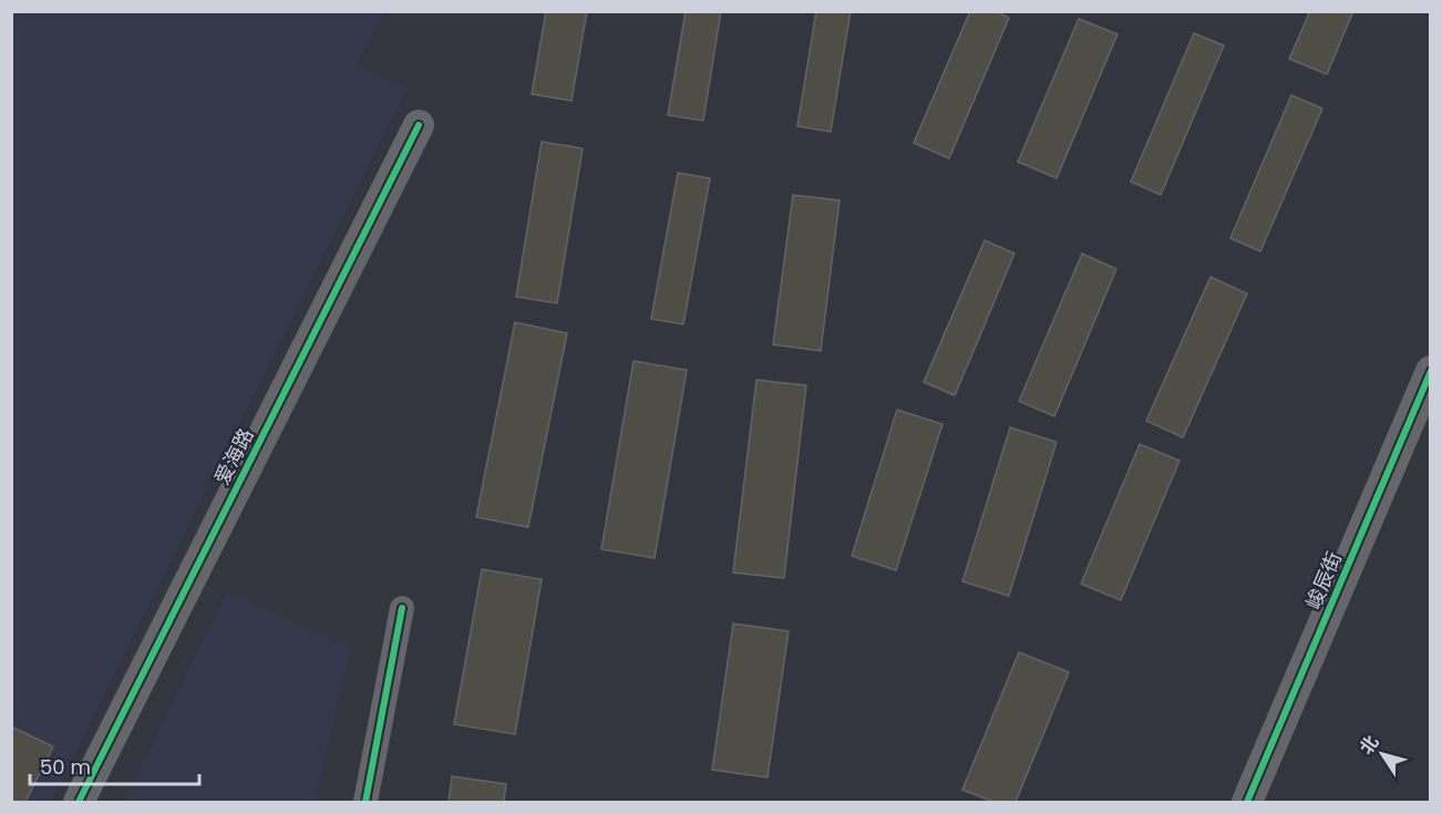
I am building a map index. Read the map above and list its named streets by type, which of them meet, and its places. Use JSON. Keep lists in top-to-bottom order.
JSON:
{
  "streets": {
    "street": ["爱海路", "峻辰街"]
  },
  "scale_bar": "50 m",
  "north": "top left"
}
